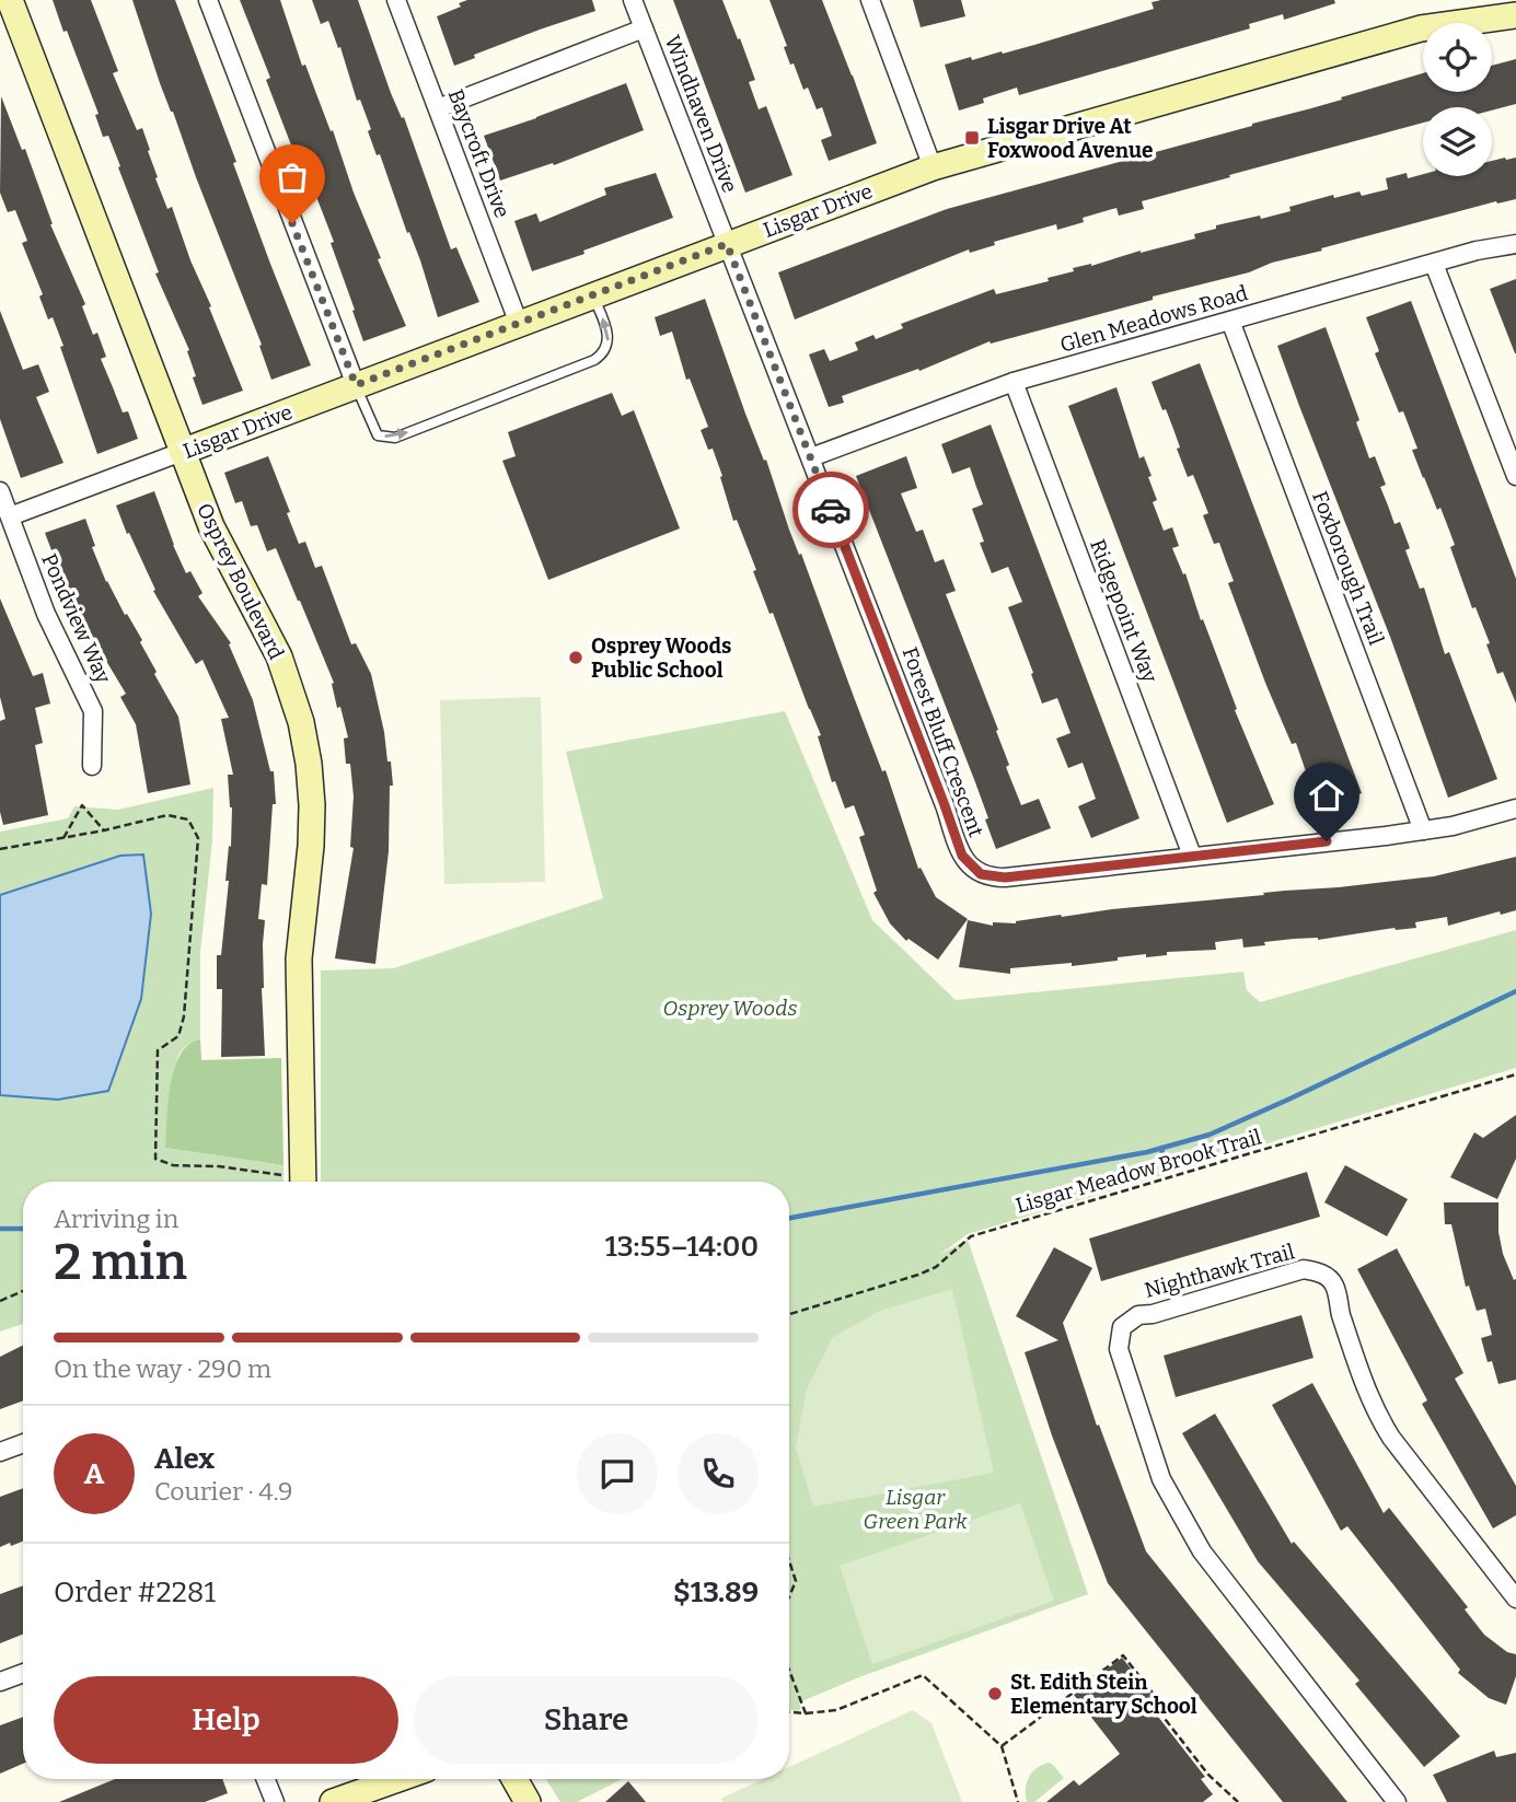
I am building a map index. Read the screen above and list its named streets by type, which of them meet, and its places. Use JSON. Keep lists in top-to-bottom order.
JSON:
{
  "streets": {
    "street": [
      "Windhaven Drive",
      "Baycroft Drive",
      "Lisgar Drive",
      "Glen Meadows Road",
      "Foxborough Trail",
      "Osprey Boulevard",
      "Ridgepoint Way",
      "Pondview Way",
      "Forest Bluff Crescent",
      "Nighthawk Trail"
    ],
    "path": ["Lisgar Meadow Brook Trail"]
  },
  "crossings": [
    ["Windhaven Drive", "Lisgar Drive"],
    ["Windhaven Drive", "Forest Bluff Crescent"],
    ["Baycroft Drive", "Lisgar Drive"],
    ["Lisgar Drive", "Osprey Boulevard"],
    ["Lisgar Drive", "Pondview Way"],
    ["Lisgar Drive", "Forest Bluff Crescent"],
    ["Glen Meadows Road", "Foxborough Trail"],
    ["Glen Meadows Road", "Ridgepoint Way"],
    ["Glen Meadows Road", "Forest Bluff Crescent"],
    ["Foxborough Trail", "Forest Bluff Crescent"],
    ["Ridgepoint Way", "Forest Bluff Crescent"]
  ],
  "parks": ["Osprey Woods", "Lisgar Green Park"],
  "places": {
    "transit": ["Lisgar Drive At Foxwood Avenue"],
    "other": ["Osprey Woods Public School", "St. Edith Stein Elementary School"]
  },
  "page": {
    "heading": ["2 min", "Arriving in", "13:55–14:00"],
    "panel": [
      "Alex",
      "Courier · 4.9",
      "Order #2281",
      "$13.89"
    ],
    "bar": "On the way · 290 m",
    "round": "A",
    "buttons": ["Help", "Share"]
  }
}
